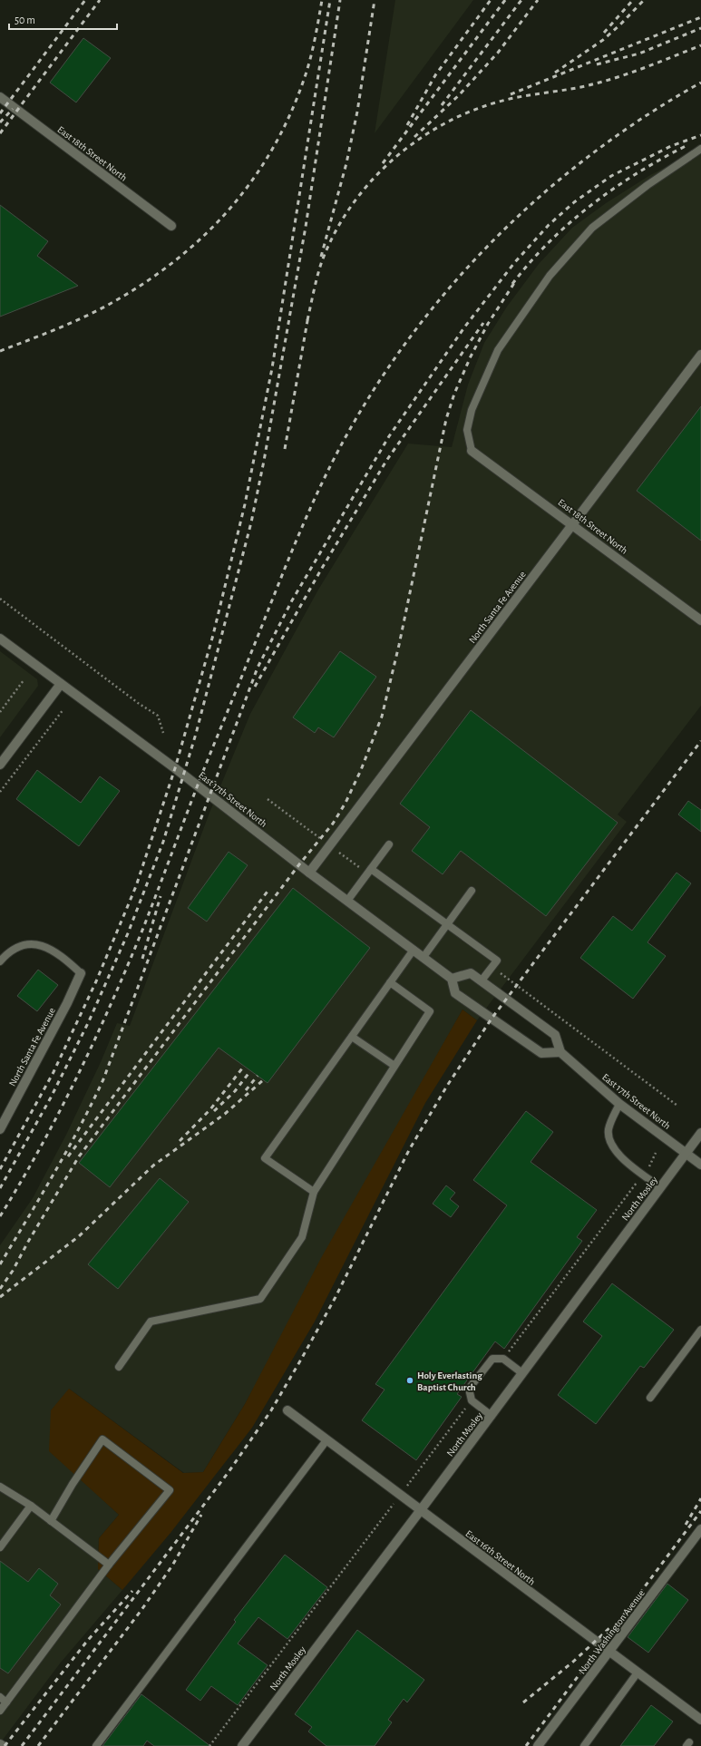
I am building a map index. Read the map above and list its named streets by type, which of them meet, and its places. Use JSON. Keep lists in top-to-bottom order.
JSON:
{
  "streets": {
    "street": [
      "East 18th Street North",
      "North Santa Fe Avenue",
      "East 17th Street North",
      "North Mosley",
      "East 16th Street North",
      "North Washington Avenue"
    ]
  },
  "crossings": [
    ["East 18th Street North", "North Santa Fe Avenue"],
    ["North Santa Fe Avenue", "East 17th Street North"],
    ["East 17th Street North", "North Mosley"],
    ["North Mosley", "East 16th Street North"],
    ["East 16th Street North", "North Washington Avenue"]
  ],
  "places": ["Holy Everlasting Baptist Church"],
  "scale_bar": "50 m"
}
